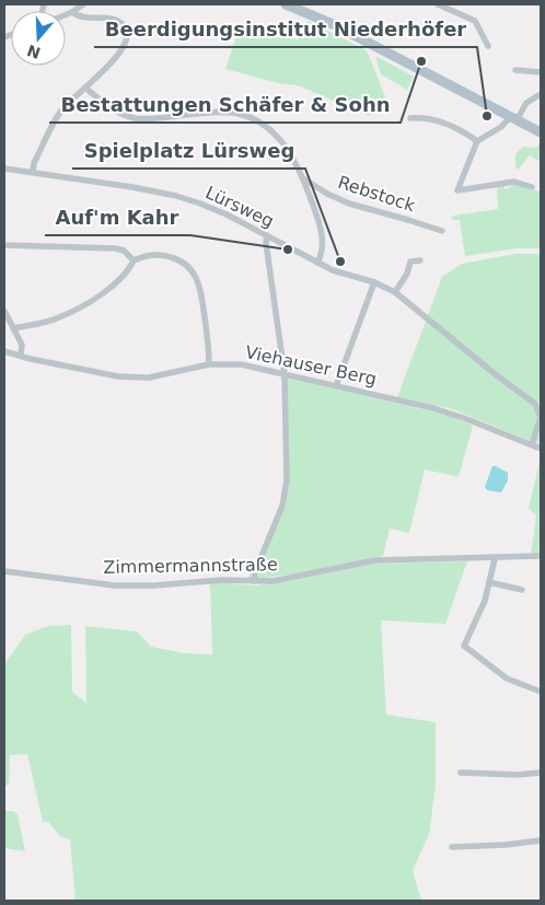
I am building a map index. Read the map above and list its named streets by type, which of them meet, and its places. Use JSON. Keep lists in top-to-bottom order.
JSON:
{
  "streets": {
    "street": [
      "Rebstock",
      "Lürsweg",
      "Viehauser Berg",
      "Zimmermannstraße"
    ]
  },
  "crossings": [
    ["Lürsweg", "Viehauser Berg"]
  ],
  "places": [
    "Bestattungen Schäfer & Sohn",
    "Beerdigungsinstitut Niederhöfer",
    "Auf'm Kahr",
    "Spielplatz Lürsweg"
  ],
  "north": "bottom"
}
